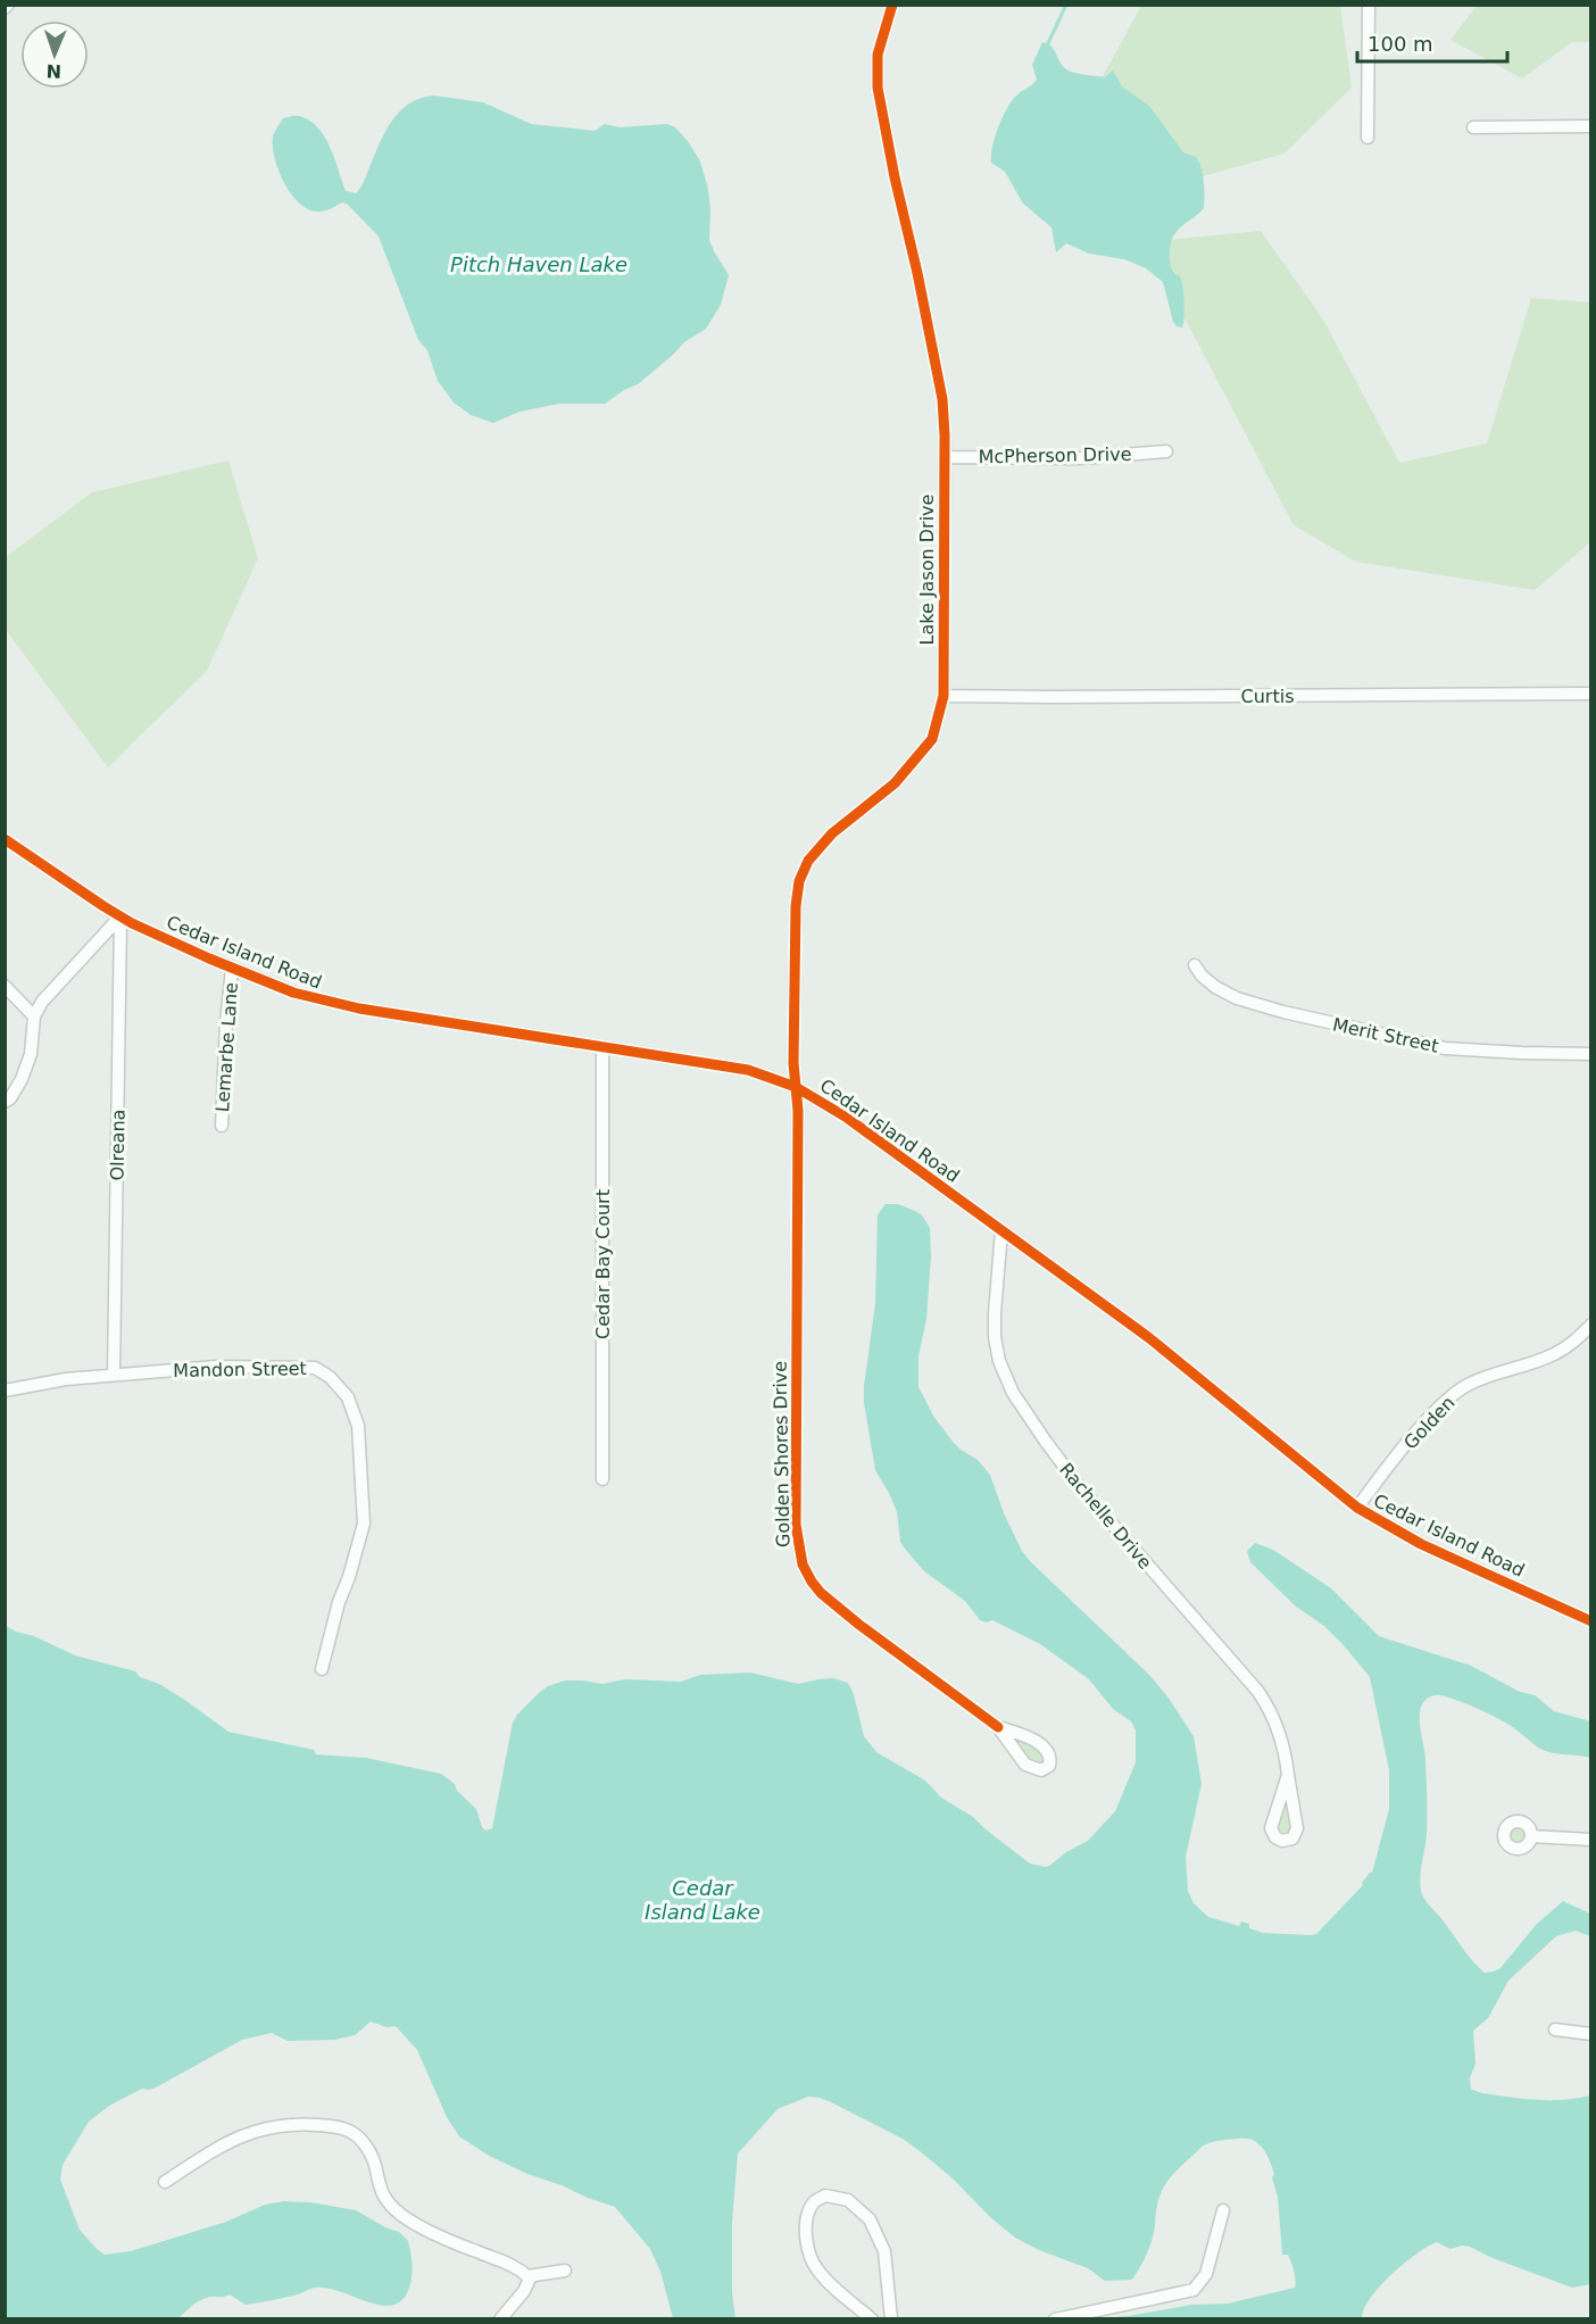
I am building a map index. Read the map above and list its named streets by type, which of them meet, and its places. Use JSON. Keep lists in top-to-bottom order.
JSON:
{
  "streets": {
    "street": [
      "McPherson Drive",
      "Lake Jason Drive",
      "Curtis",
      "Cedar Island Road",
      "Merit Street",
      "Lemarbe Lane",
      "Olreana",
      "Cedar Bay Court",
      "Mandon Street",
      "Golden",
      "Golden Shores Drive",
      "Rachelle Drive"
    ]
  },
  "crossings": [
    ["McPherson Drive", "Lake Jason Drive"],
    ["Lake Jason Drive", "Curtis"],
    ["Lake Jason Drive", "Cedar Island Road"],
    ["Lake Jason Drive", "Golden Shores Drive"],
    ["Cedar Island Road", "Lemarbe Lane"],
    ["Cedar Island Road", "Olreana"],
    ["Cedar Island Road", "Cedar Bay Court"],
    ["Cedar Island Road", "Golden"],
    ["Cedar Island Road", "Golden Shores Drive"],
    ["Cedar Island Road", "Rachelle Drive"],
    ["Olreana", "Mandon Street"]
  ],
  "water": ["Pitch Haven Lake", "Cedar Island Lake"],
  "scale_bar": "100 m",
  "north": "bottom"
}
